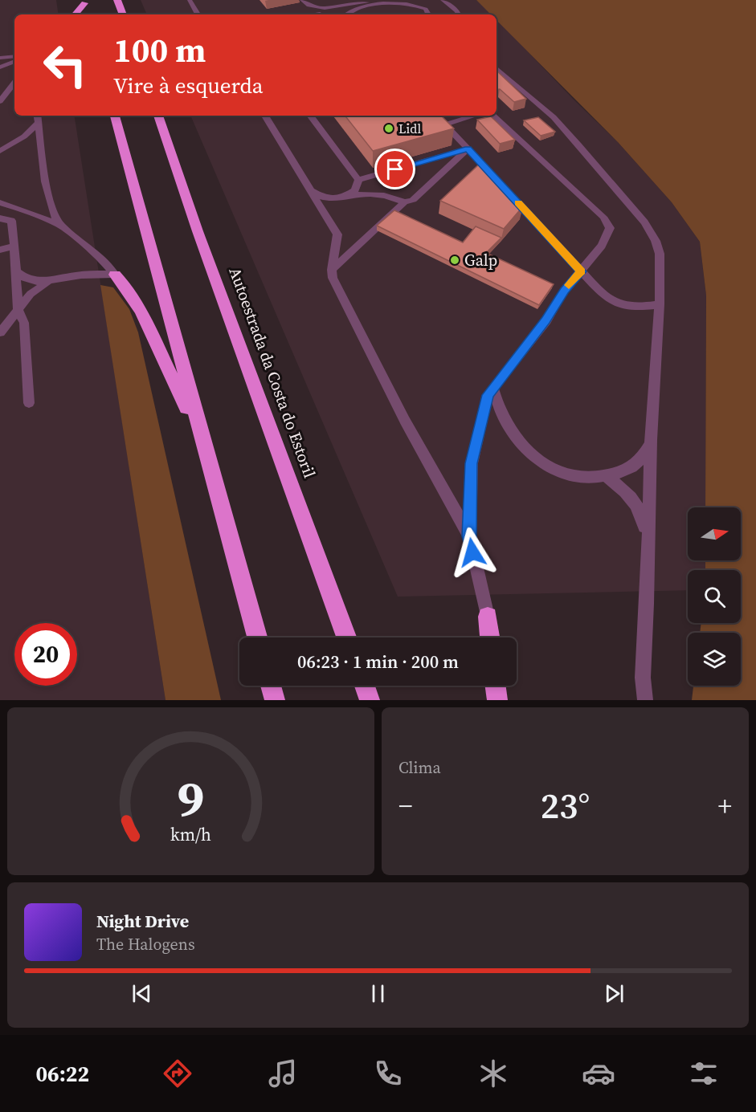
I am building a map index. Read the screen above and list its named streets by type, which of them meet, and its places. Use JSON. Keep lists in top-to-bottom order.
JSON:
{
  "streets": {
    "highway": ["Autoestrada da Costa do Estoril"]
  },
  "places": ["Lidl", "Galp"],
  "north": "right",
  "page": {
    "turn": ["100 m", "Vire à esquerda"],
    "limit": "20",
    "trip": "06:23 · 1 min · 200 m",
    "tile": "Clima",
    "heat": ["−", "23°", "+"],
    "song": ["Night Drive", "The Halogens"],
    "tabs": "06:22",
    "gauge": ["9", "km/h"]
  }
}
